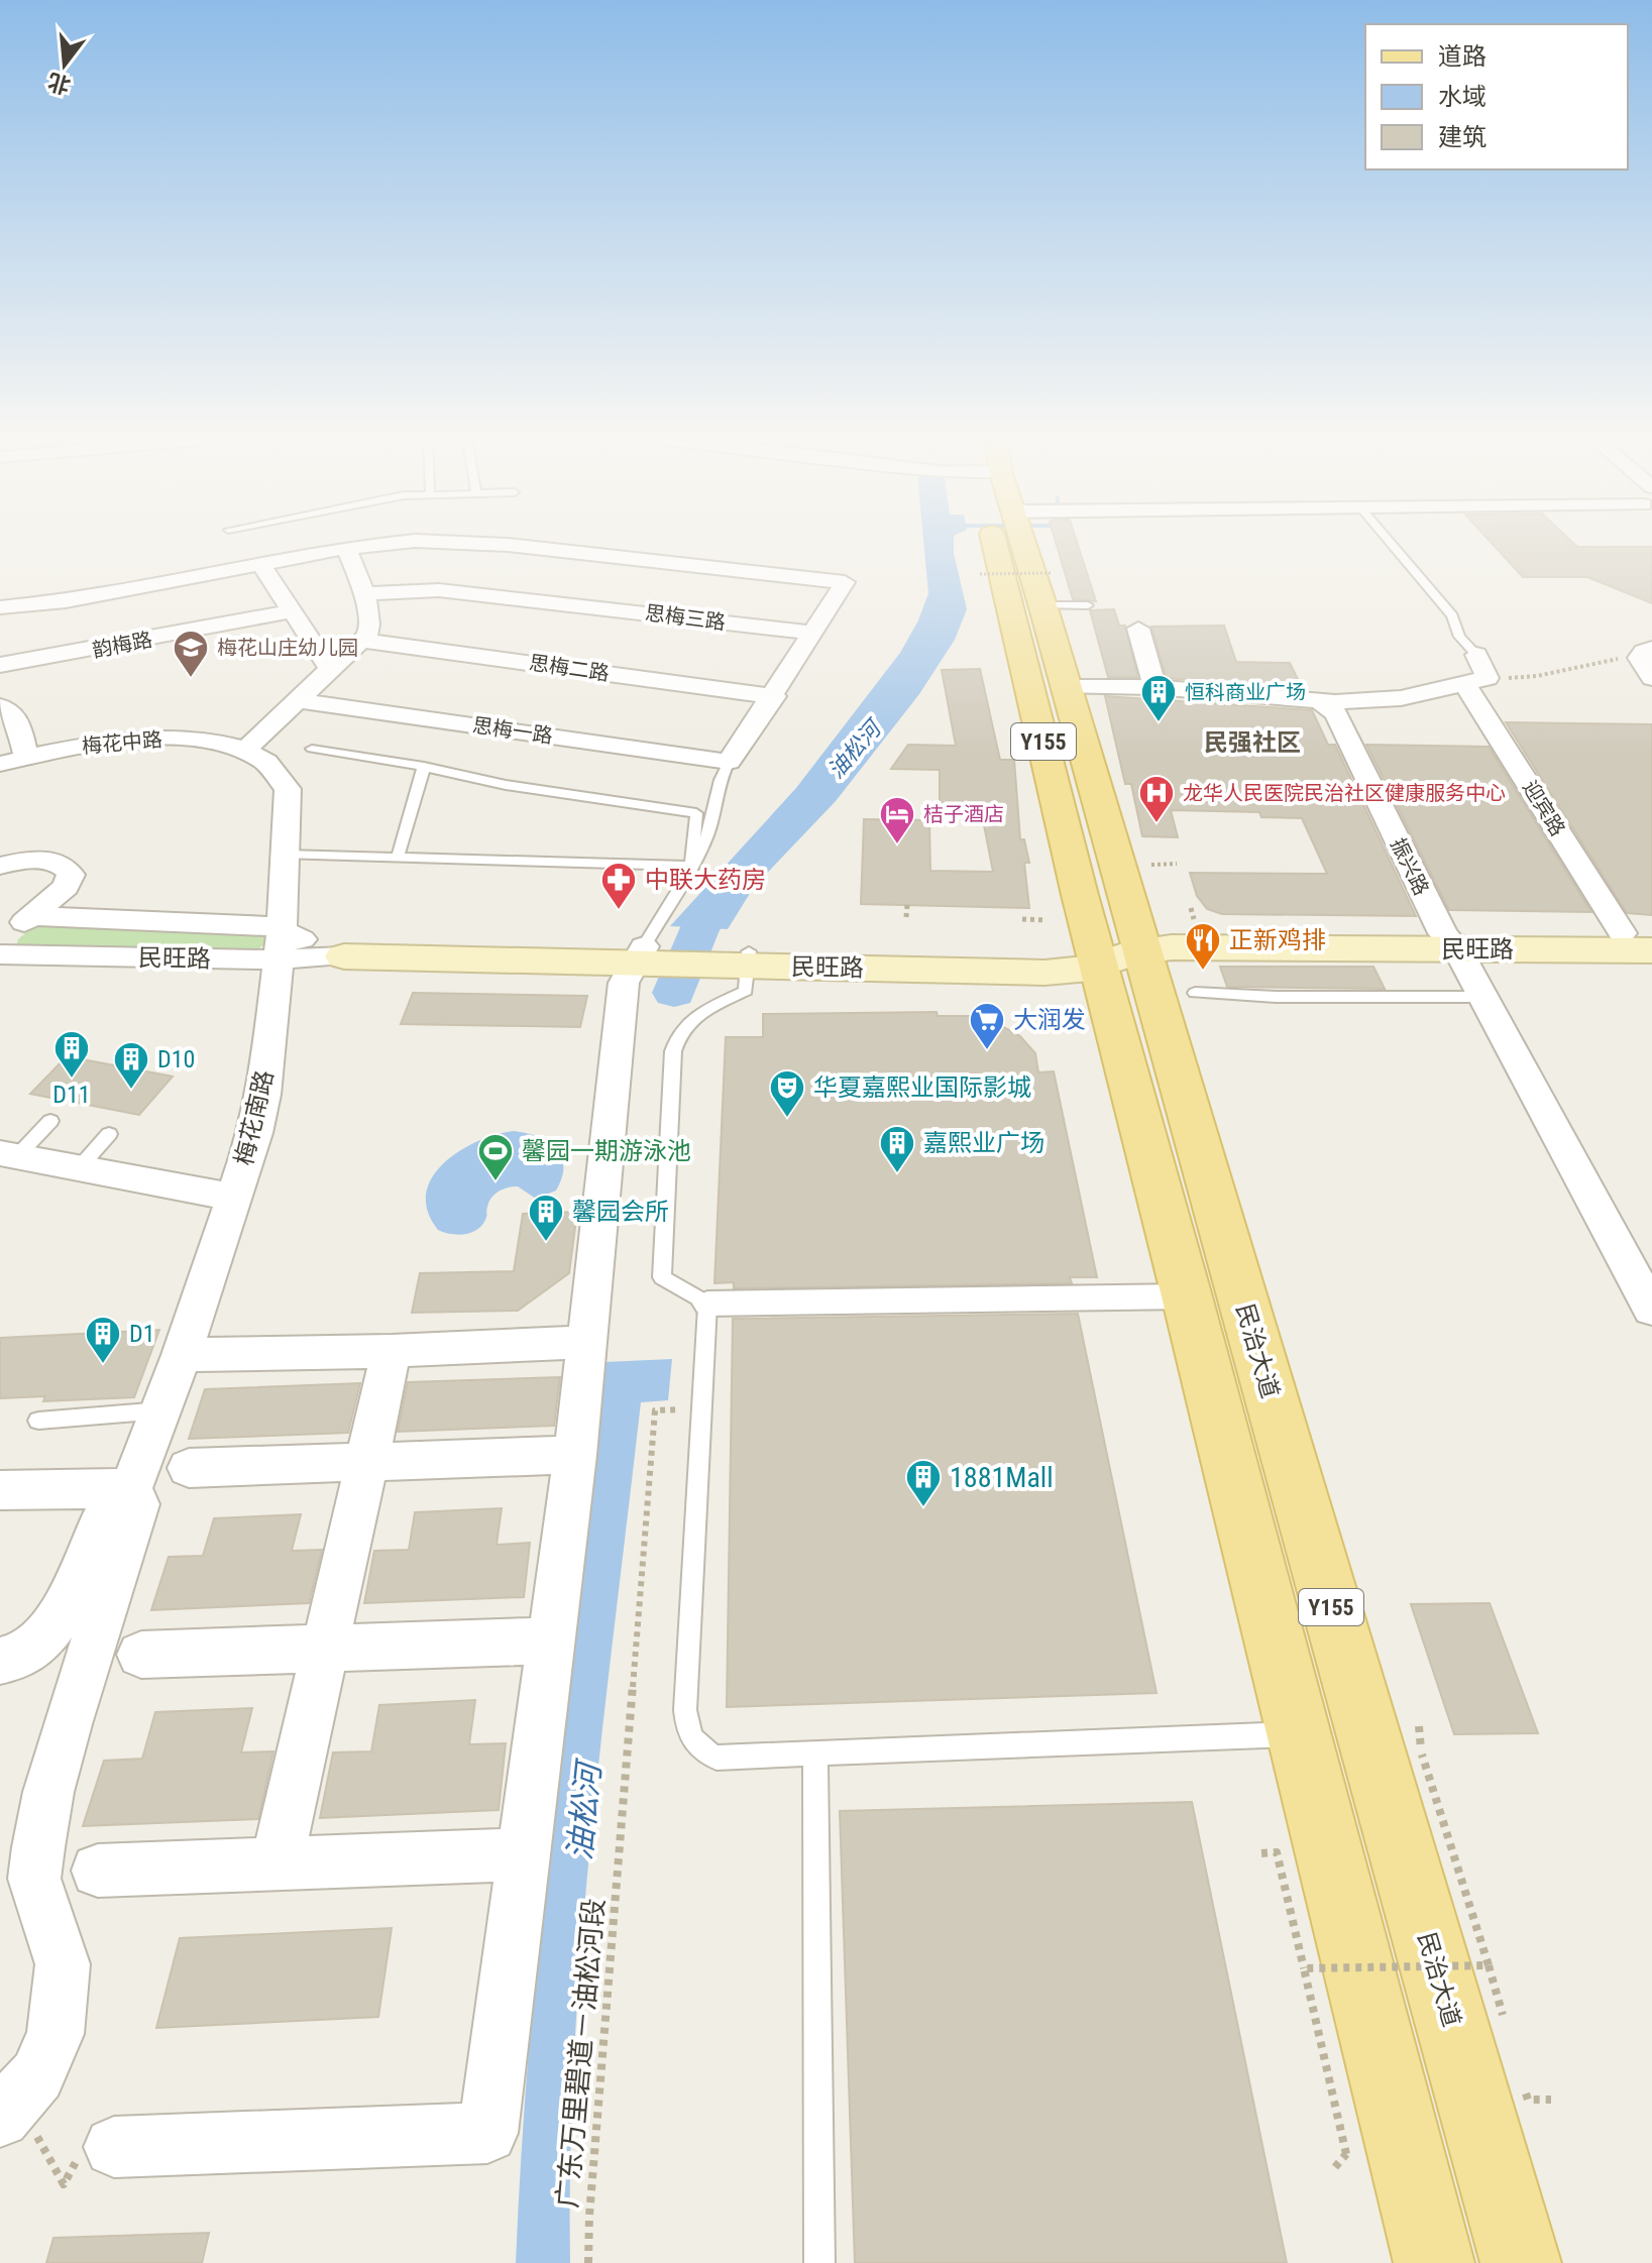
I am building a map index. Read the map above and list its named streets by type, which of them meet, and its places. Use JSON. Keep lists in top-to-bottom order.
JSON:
{
  "streets": {
    "main road": ["Y155", "民旺路", "民治大道"],
    "street": [
      "思梅三路",
      "韵梅路",
      "思梅二路",
      "思梅一路",
      "梅花中路",
      "迎宾路",
      "振兴路",
      "梅花南路"
    ],
    "path": ["广东万里碧道－油松河段"]
  },
  "crossings": [
    ["梅花中路", "梅花南路"],
    ["迎宾路", "民旺路"],
    ["振兴路", "民旺路"],
    ["民旺路", "梅花南路"],
    ["民旺路", "民治大道"]
  ],
  "districts": ["民强社区"],
  "water": ["油松河"],
  "places": {
    "school or university": ["梅花山庄幼儿园"],
    "building": [
      "恒科商业广场",
      "D11",
      "D10",
      "嘉熙业广场",
      "馨园会所",
      "D1",
      "1881Mall"
    ],
    "hospital": ["龙华人民医院民治社区健康服务中心"],
    "hotel": ["桔子酒店"],
    "pharmacy": ["中联大药房"],
    "restaurant": ["正新鸡排"],
    "supermarket": ["大润发"],
    "theatre": ["华夏嘉熙业国际影城"],
    "sports": ["馨园一期游泳池"]
  },
  "legend": ["道路", "水域", "建筑"],
  "north": "bottom"
}
